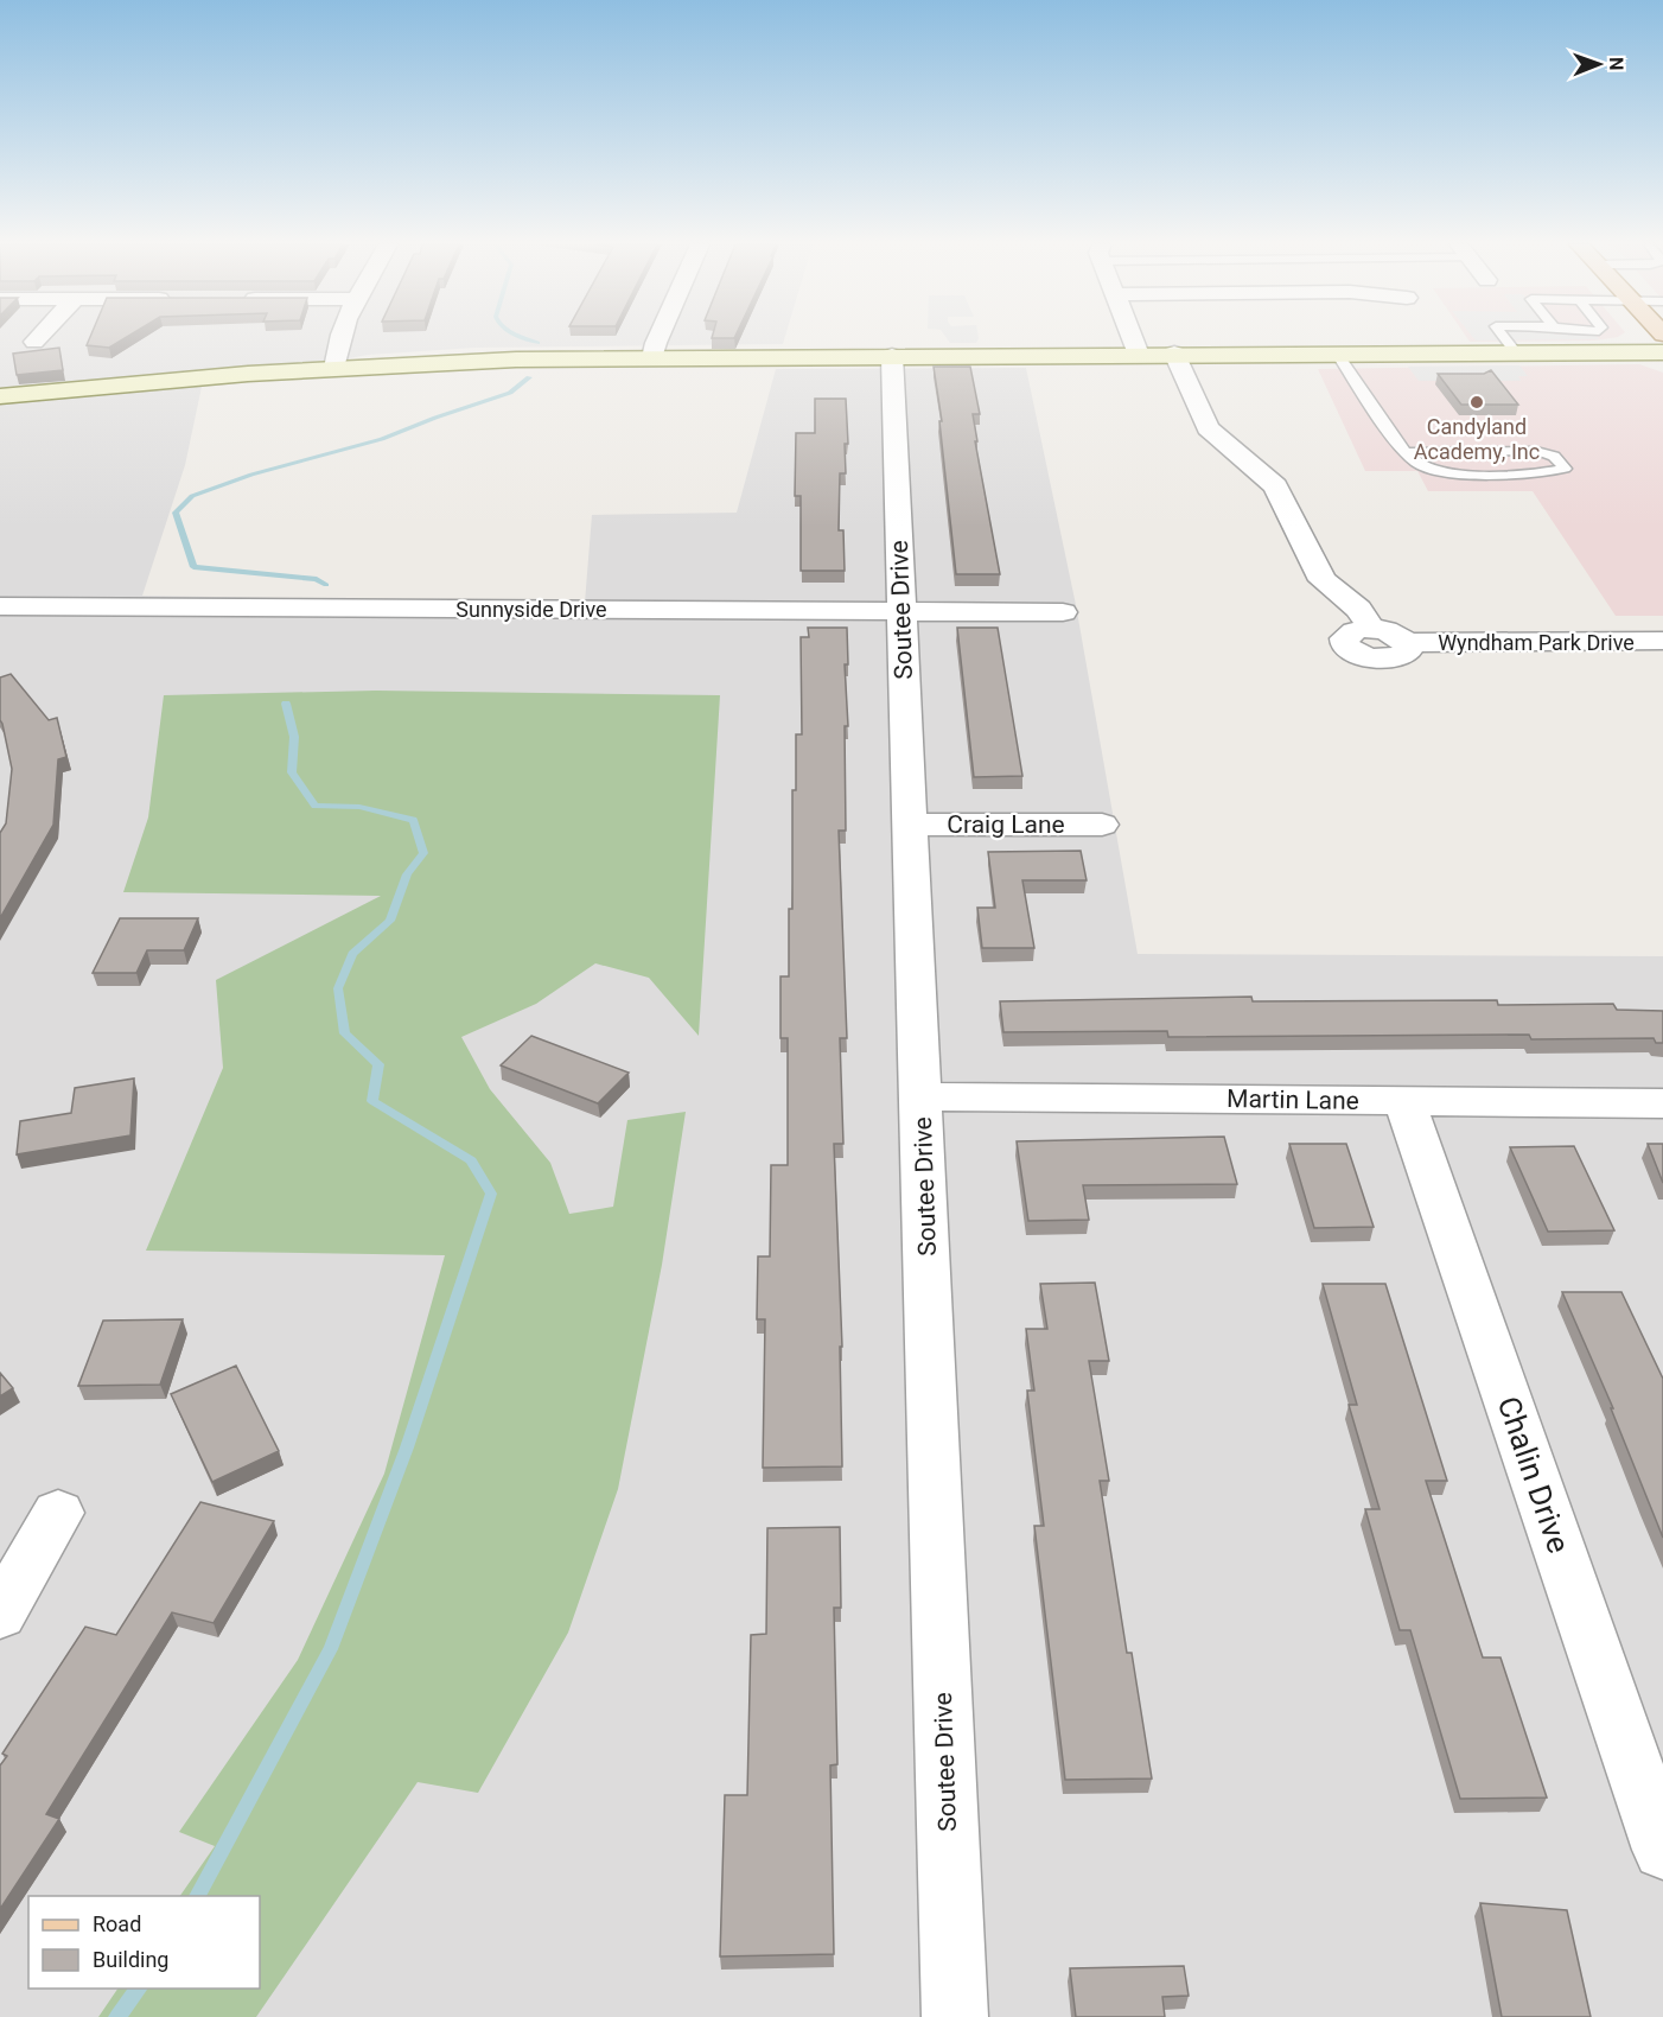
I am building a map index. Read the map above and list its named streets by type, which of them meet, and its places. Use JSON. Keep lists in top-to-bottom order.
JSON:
{
  "streets": {
    "street": [
      "Sunnyside Drive",
      "Soutee Drive",
      "Wyndham Park Drive",
      "Craig Lane",
      "Martin Lane",
      "Chalin Drive"
    ]
  },
  "crossings": [
    ["Sunnyside Drive", "Soutee Drive"],
    ["Soutee Drive", "Craig Lane"],
    ["Soutee Drive", "Martin Lane"],
    ["Martin Lane", "Chalin Drive"]
  ],
  "places": ["Candyland Academy, Inc"],
  "legend": ["Road", "Building"],
  "north": "right"
}
